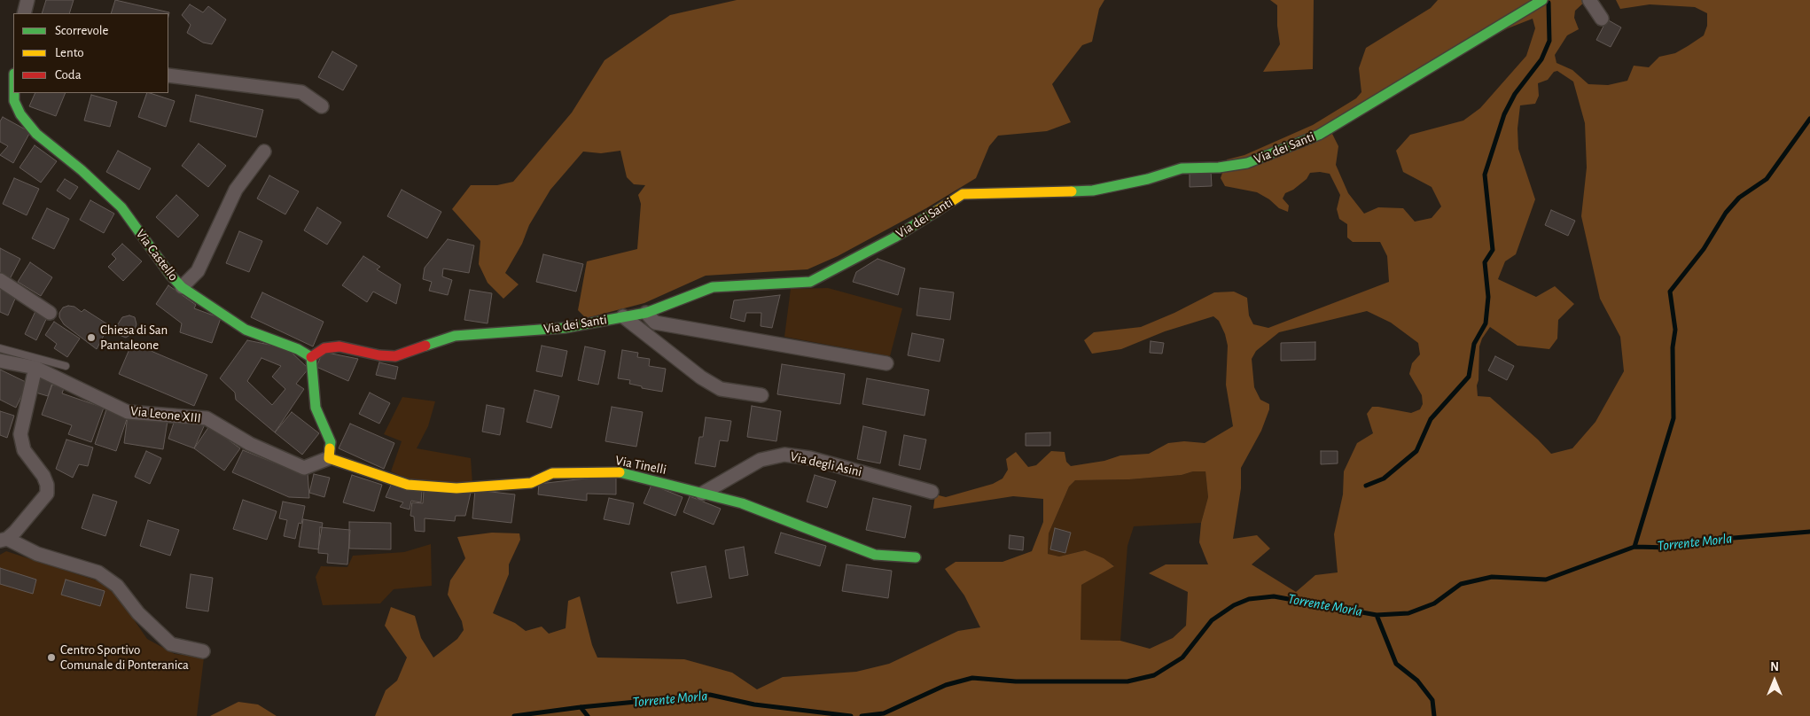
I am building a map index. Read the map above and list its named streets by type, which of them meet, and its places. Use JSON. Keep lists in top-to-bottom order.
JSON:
{
  "streets": {
    "street": [
      "Via dei Santi",
      "Via Castello",
      "Via Leone XIII",
      "Via degli Asini",
      "Via Tinelli"
    ]
  },
  "crossings": [
    ["Via dei Santi", "Via Castello"],
    ["Via Leone XIII", "Via Tinelli"],
    ["Via degli Asini", "Via Tinelli"]
  ],
  "water": ["Torrente Morla"],
  "places": ["Chiesa di San Pantaleone", "Centro Sportivo Comunale di Ponteranica"],
  "legend": ["Scorrevole", "Lento", "Coda"],
  "north": "top"
}
